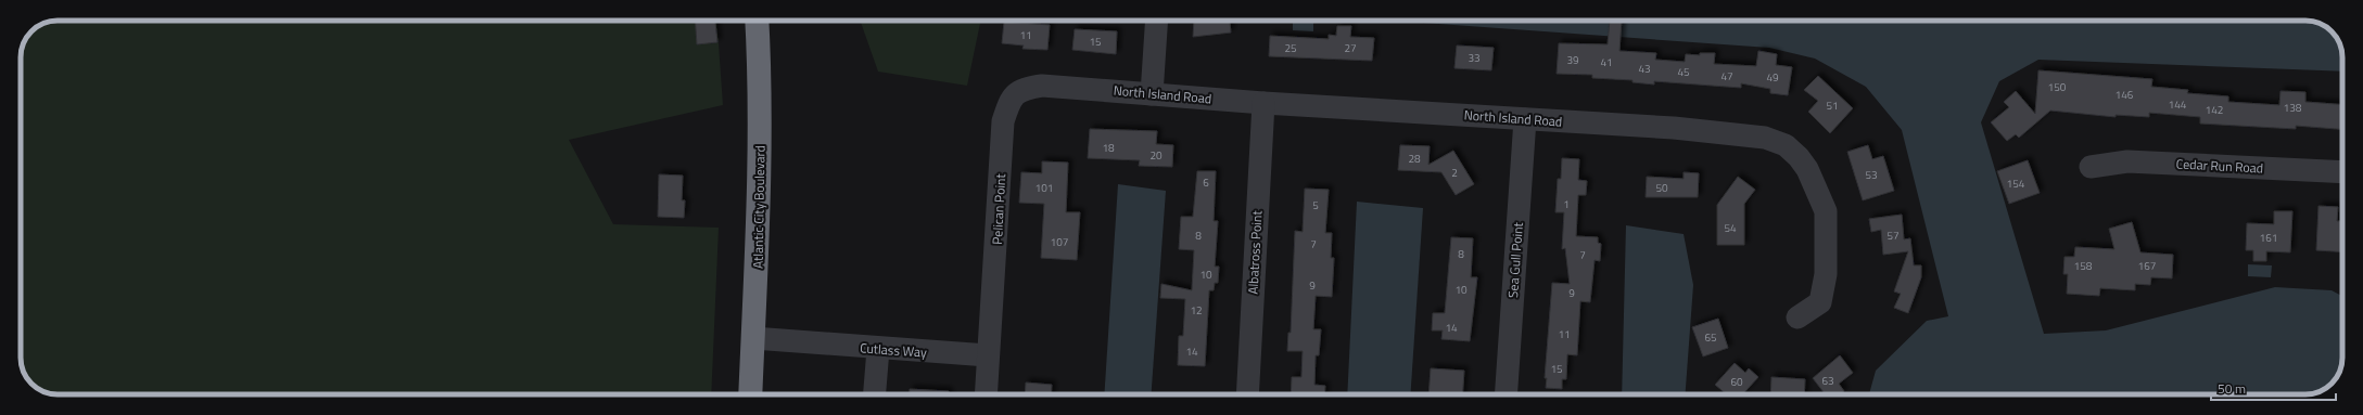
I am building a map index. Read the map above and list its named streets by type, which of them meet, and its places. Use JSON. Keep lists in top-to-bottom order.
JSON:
{
  "streets": {
    "highway": ["Atlantic City Boulevard"],
    "street": [
      "North Island Road",
      "Cedar Run Road",
      "Pelican Point",
      "Albatross Point",
      "Sea Gull Point",
      "Cutlass Way"
    ]
  },
  "crossings": [
    ["North Island Road", "Pelican Point"],
    ["North Island Road", "Albatross Point"],
    ["North Island Road", "Sea Gull Point"],
    ["Atlantic City Boulevard", "Cutlass Way"],
    ["Pelican Point", "Cutlass Way"]
  ],
  "house_numbers": [
    "11",
    "15",
    "25",
    "27",
    "33",
    "39",
    "41",
    "43",
    "45",
    "47",
    "49",
    "150",
    "146",
    "144",
    "51",
    "138",
    "142",
    "18",
    "20",
    "28",
    "2",
    "53",
    "6",
    "154",
    "101",
    "50",
    "1",
    "5",
    "54",
    "8",
    "57",
    "161",
    "107",
    "7",
    "8",
    "7",
    "158",
    "167",
    "10",
    "9",
    "10",
    "9",
    "12",
    "14",
    "11",
    "65",
    "14",
    "15",
    "63",
    "60"
  ],
  "scale_bar": "50 m"
}
